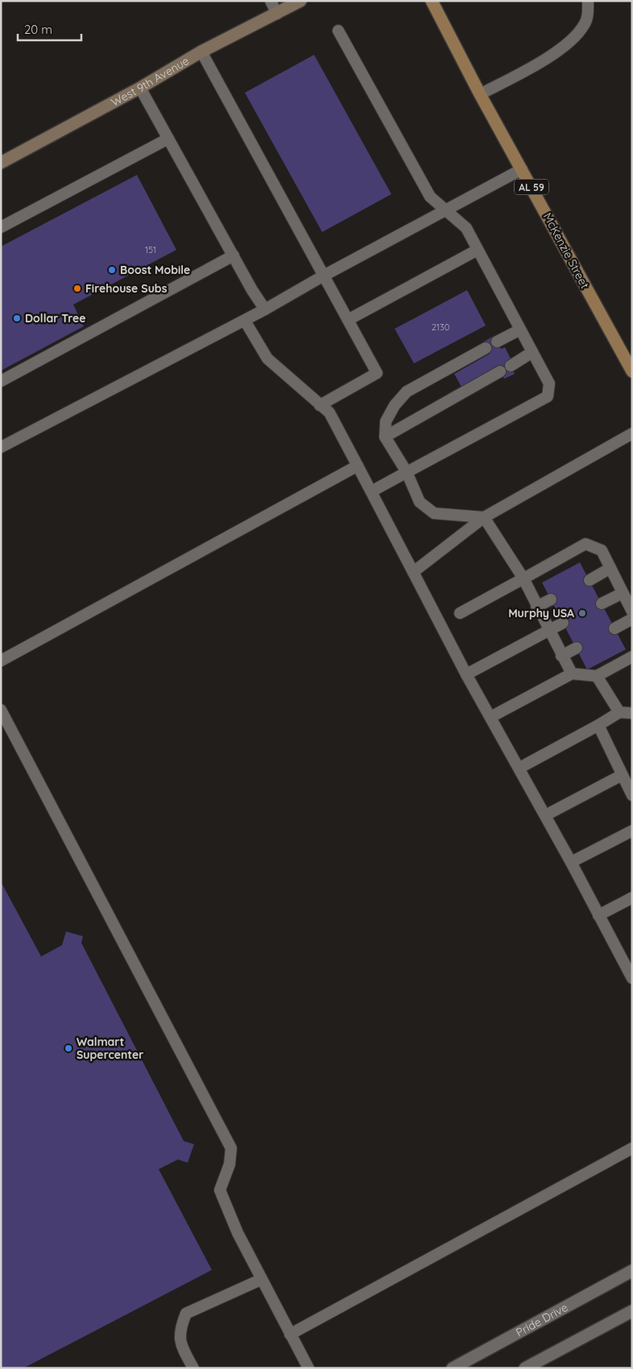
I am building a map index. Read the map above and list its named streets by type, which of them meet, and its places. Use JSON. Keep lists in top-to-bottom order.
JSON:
{
  "streets": {
    "main road": ["AL 59", "McKenzie Street"],
    "street": ["West 9th Avenue", "Pride Drive"]
  },
  "places": [
    "Boost Mobile",
    "Firehouse Subs",
    "Dollar Tree",
    "Murphy USA",
    "Walmart Supercenter"
  ],
  "house_numbers": ["151", "2130"],
  "scale_bar": "20 m"
}
